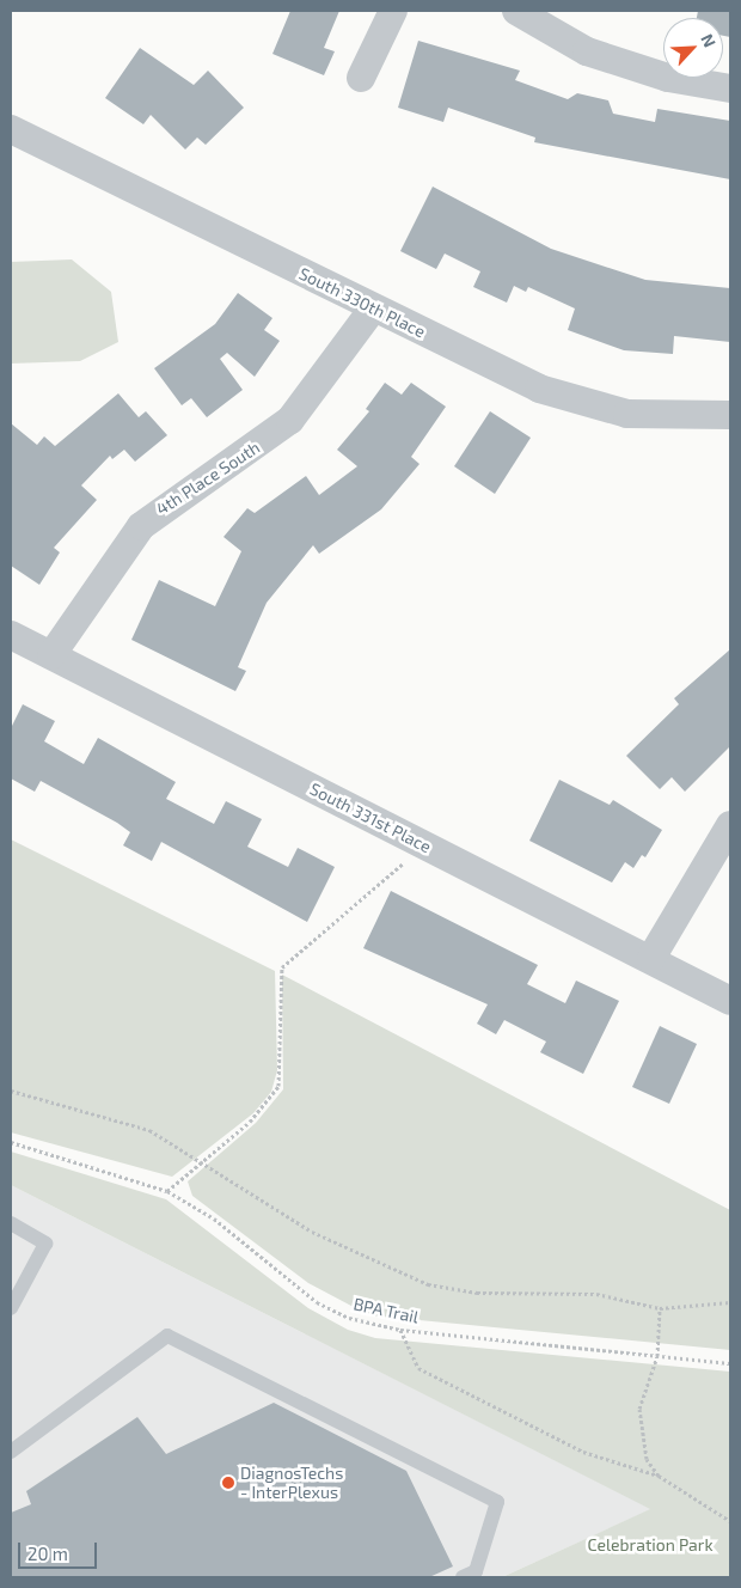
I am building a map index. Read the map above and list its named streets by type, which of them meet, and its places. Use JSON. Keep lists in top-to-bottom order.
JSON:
{
  "streets": {
    "street": ["South 330th Place", "4th Place South", "South 331st Place"],
    "path": ["BPA Trail"]
  },
  "crossings": [
    ["South 330th Place", "4th Place South"],
    ["4th Place South", "South 331st Place"]
  ],
  "parks": ["Celebration Park"],
  "places": ["DiagnosTechs - InterPlexus"],
  "scale_bar": "20 m",
  "north": "top right"
}
